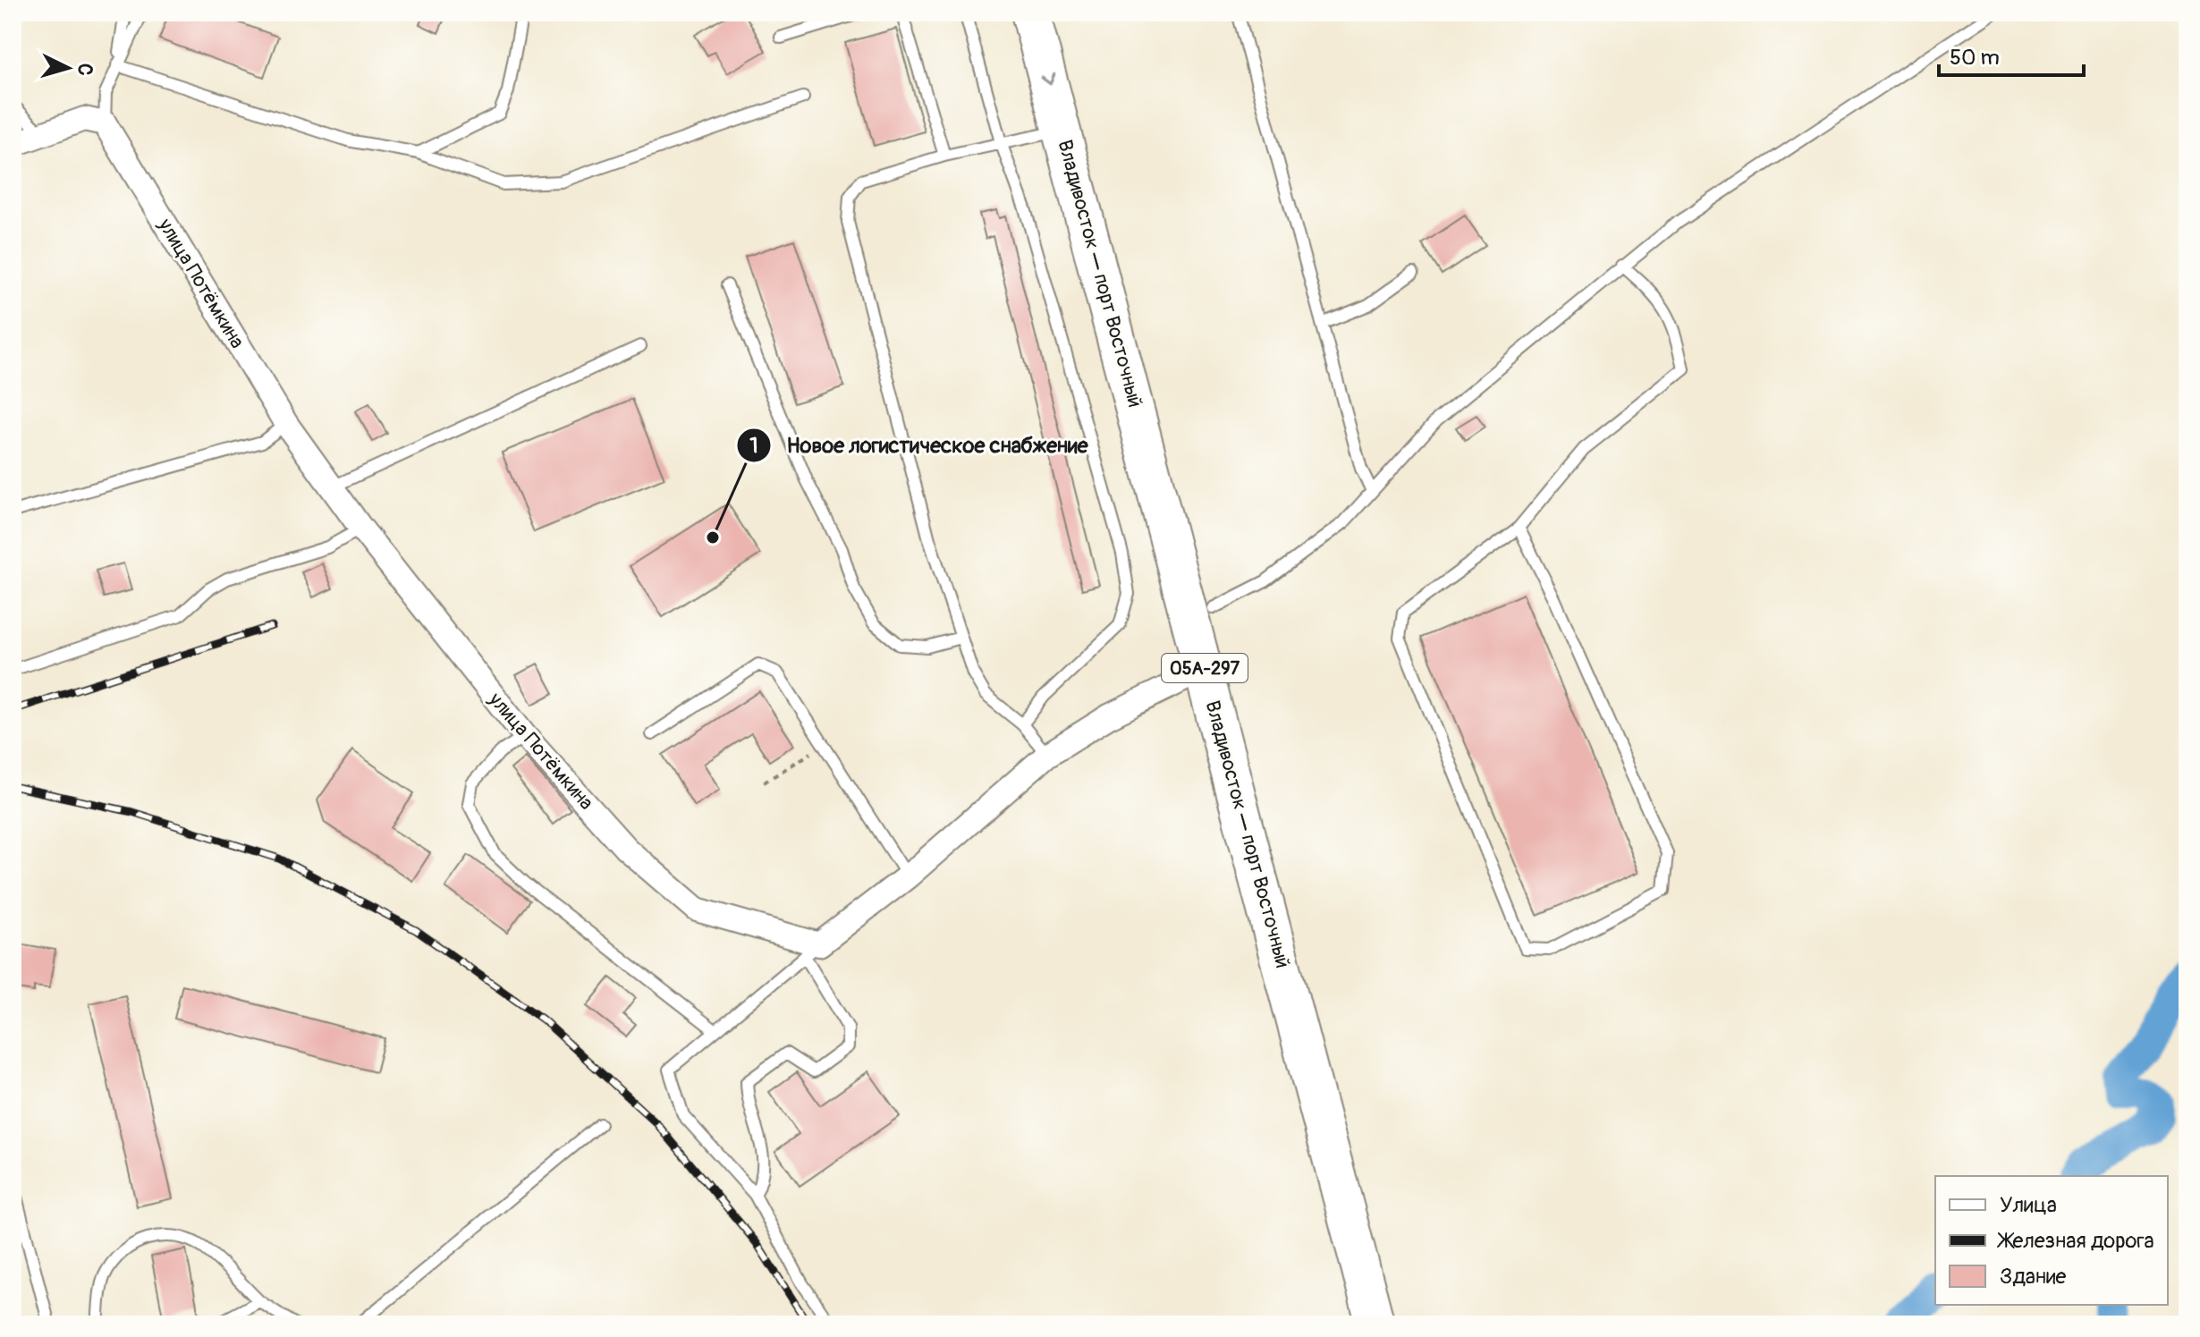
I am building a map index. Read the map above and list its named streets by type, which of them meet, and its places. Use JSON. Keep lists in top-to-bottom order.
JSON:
{
  "streets": {
    "highway": ["Владивосток — порт Восточный", "05А-297"],
    "street": ["улица Потёмкина"]
  },
  "places": ["Новое логистическое снабжение"],
  "legend": ["Улица", "Железная дорога", "Здание"],
  "scale_bar": "50 m",
  "north": "right"
}
